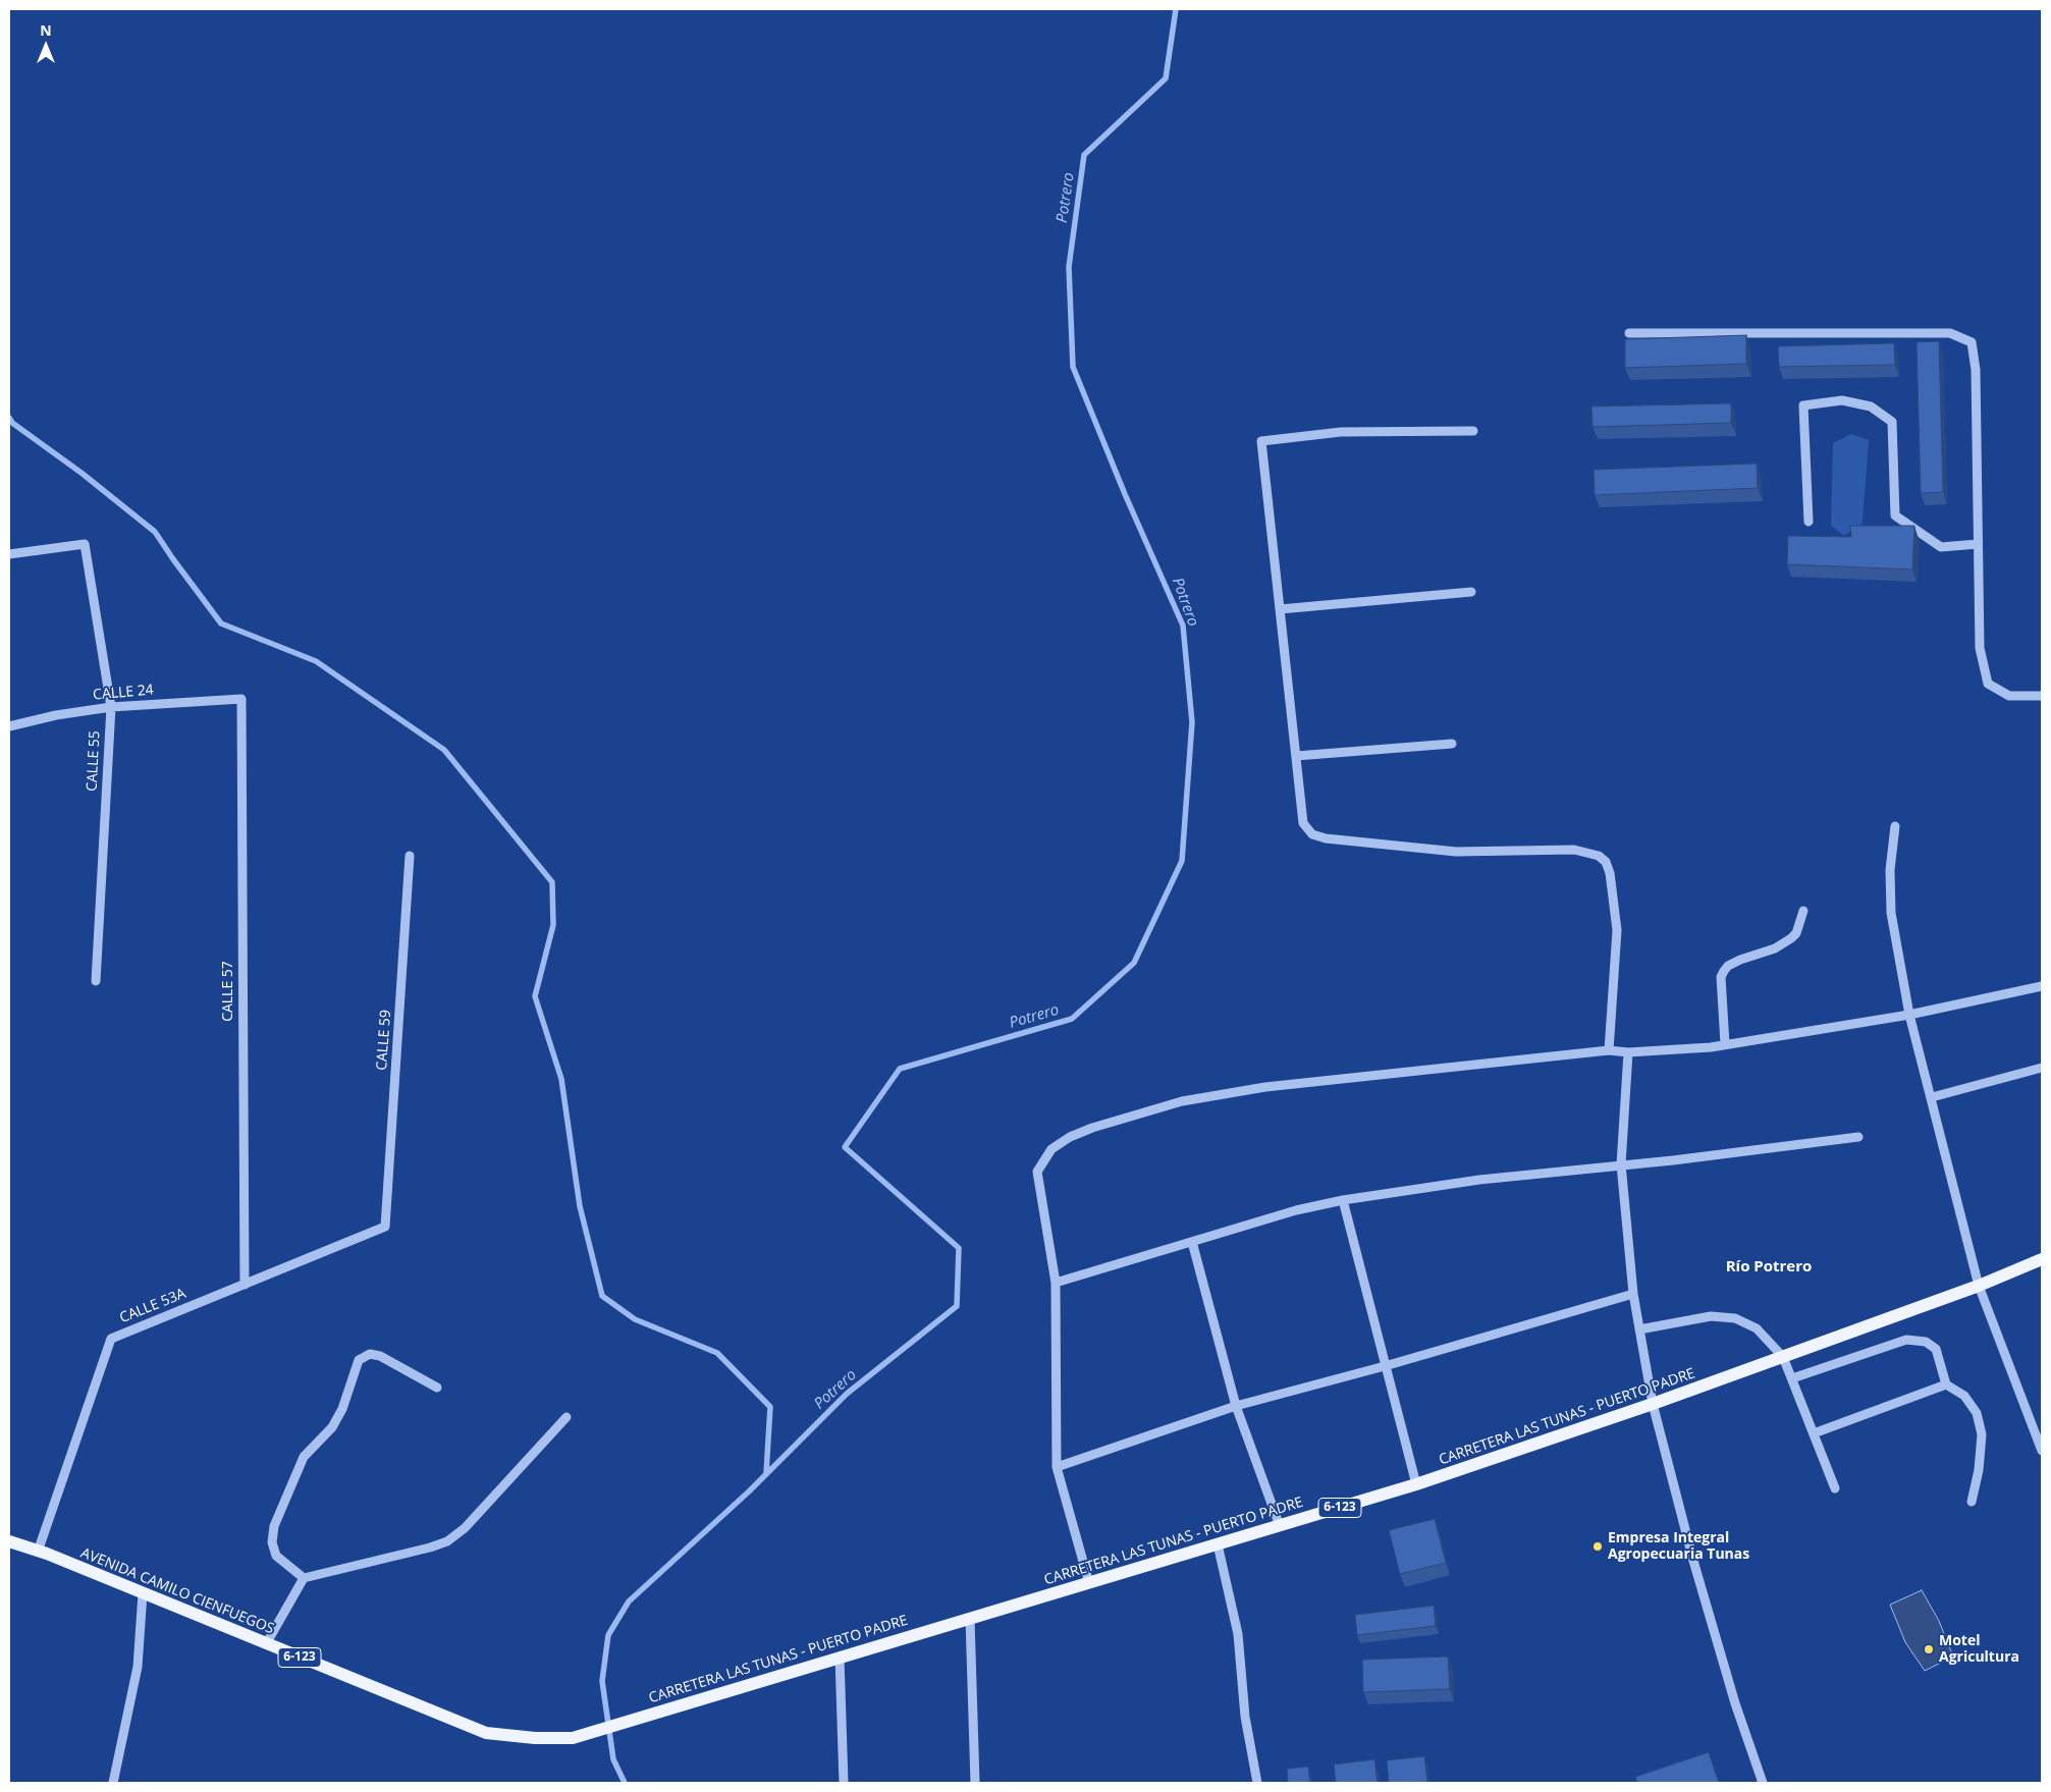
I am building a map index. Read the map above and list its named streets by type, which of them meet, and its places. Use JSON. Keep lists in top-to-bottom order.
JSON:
{
  "streets": {
    "main road": ["CARRETERA LAS TUNAS - PUERTO PADRE", "6-123", "AVENIDA CAMILO CIENFUEGOS"],
    "street": [
      "CALLE 24",
      "CALLE 55",
      "CALLE 57",
      "CALLE 59",
      "CALLE 53A"
    ]
  },
  "crossings": [
    ["CALLE 24", "CALLE 55"],
    ["CALLE 24", "CALLE 57"],
    ["CALLE 57", "CALLE 53A"],
    ["CALLE 59", "CALLE 53A"],
    ["CALLE 53A", "AVENIDA CAMILO CIENFUEGOS"],
    ["CARRETERA LAS TUNAS - PUERTO PADRE", "AVENIDA CAMILO CIENFUEGOS"]
  ],
  "districts": ["Río Potrero"],
  "water": ["Potrero"],
  "places": ["Empresa Integral Agropecuaria Tunas", "Motel Agricultura"],
  "north": "top"
}
